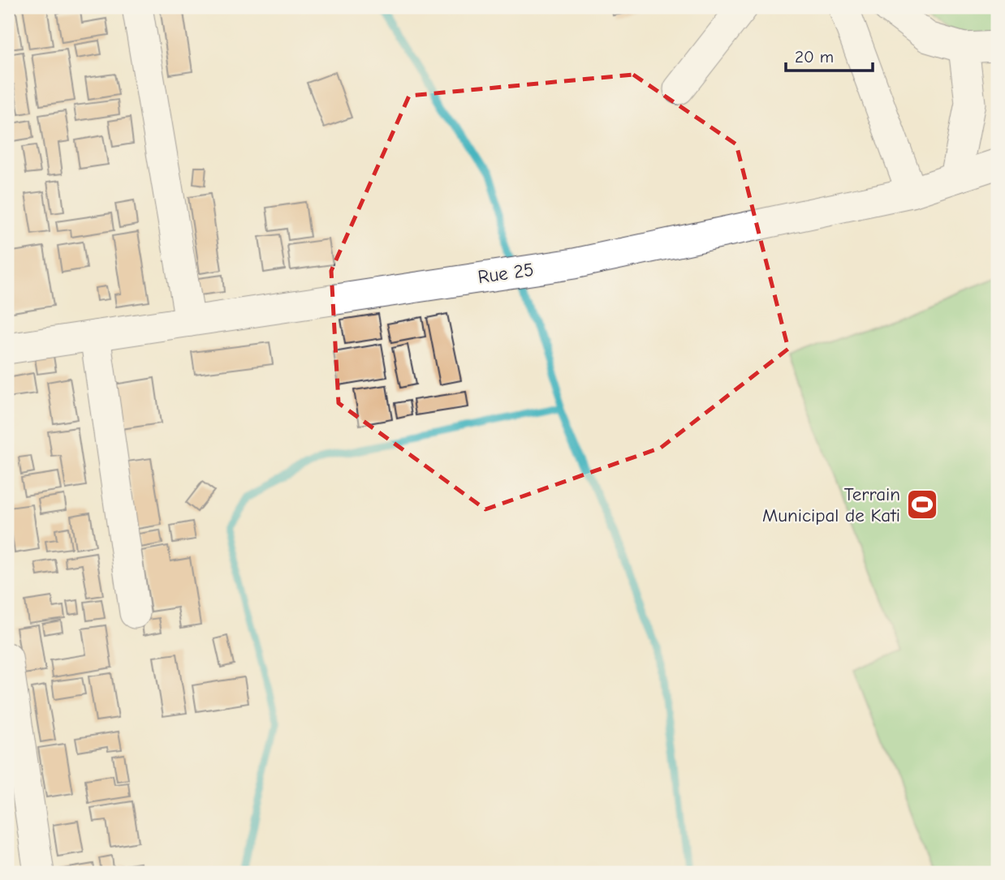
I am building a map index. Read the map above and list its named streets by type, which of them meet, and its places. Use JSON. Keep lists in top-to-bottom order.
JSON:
{
  "streets": {
    "street": ["Rue 25"]
  },
  "places": {
    "sports": ["Terrain Municipal de Kati"]
  },
  "scale_bar": "20 m"
}
